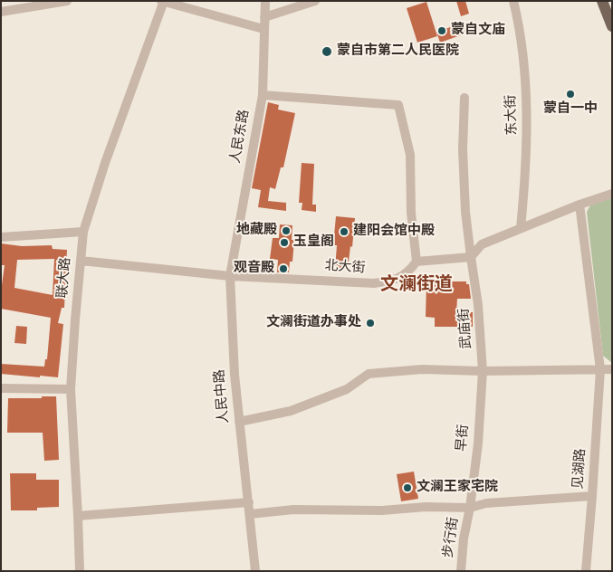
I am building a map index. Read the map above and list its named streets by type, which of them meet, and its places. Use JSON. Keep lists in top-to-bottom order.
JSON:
{
  "streets": {
    "street": [
      "东大街",
      "人民东路",
      "北大街",
      "联大路",
      "武庙街",
      "人民中路",
      "早街",
      "见湖路",
      "步行街"
    ]
  },
  "crossings": [
    ["人民东路", "北大街"],
    ["人民东路", "人民中路"],
    ["北大街", "联大路"],
    ["北大街", "人民中路"],
    ["武庙街", "早街"],
    ["早街", "步行街"]
  ],
  "districts": ["文澜街道"],
  "places": [
    "蒙自文庙",
    "蒙自市第二人民医院",
    "蒙自一中",
    "地藏殿",
    "建阳会馆中殿",
    "玉皇阁",
    "观音殿",
    "文澜街道办事处",
    "文澜王家宅院"
  ]
}
